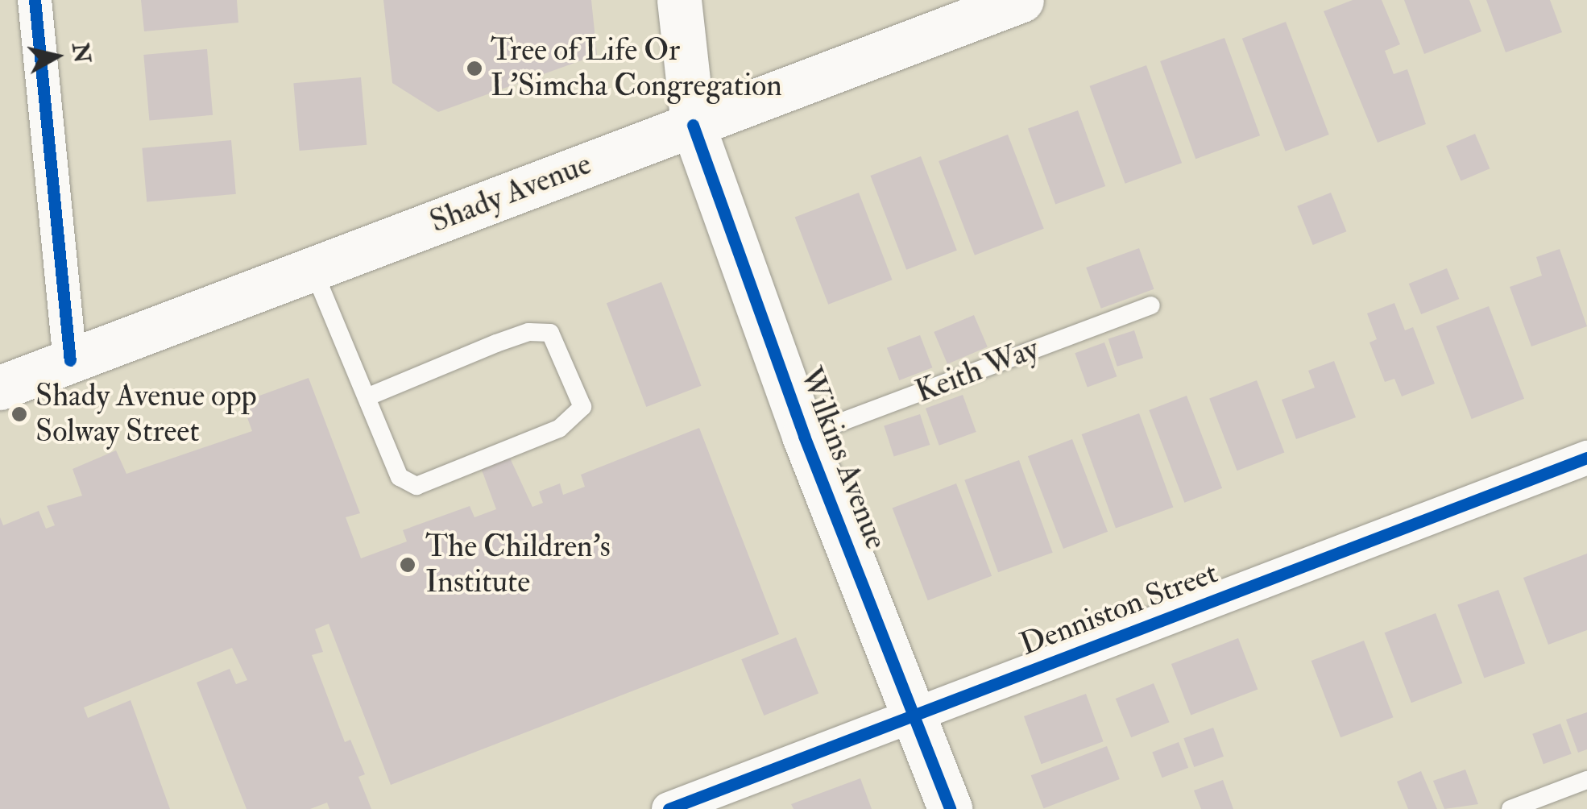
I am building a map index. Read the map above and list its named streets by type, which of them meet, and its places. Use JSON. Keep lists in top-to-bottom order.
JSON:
{
  "streets": {
    "main road": ["Shady Avenue", "Wilkins Avenue"],
    "street": ["Denniston Street"],
    "lane": ["Keith Way"]
  },
  "crossings": [
    ["Shady Avenue", "Wilkins Avenue"],
    ["Keith Way", "Wilkins Avenue"],
    ["Wilkins Avenue", "Denniston Street"]
  ],
  "places": ["Tree of Life Or L'Simcha Congregation", "Shady Avenue opp Solway Street", "The Children's Institute"],
  "north": "right"
}
